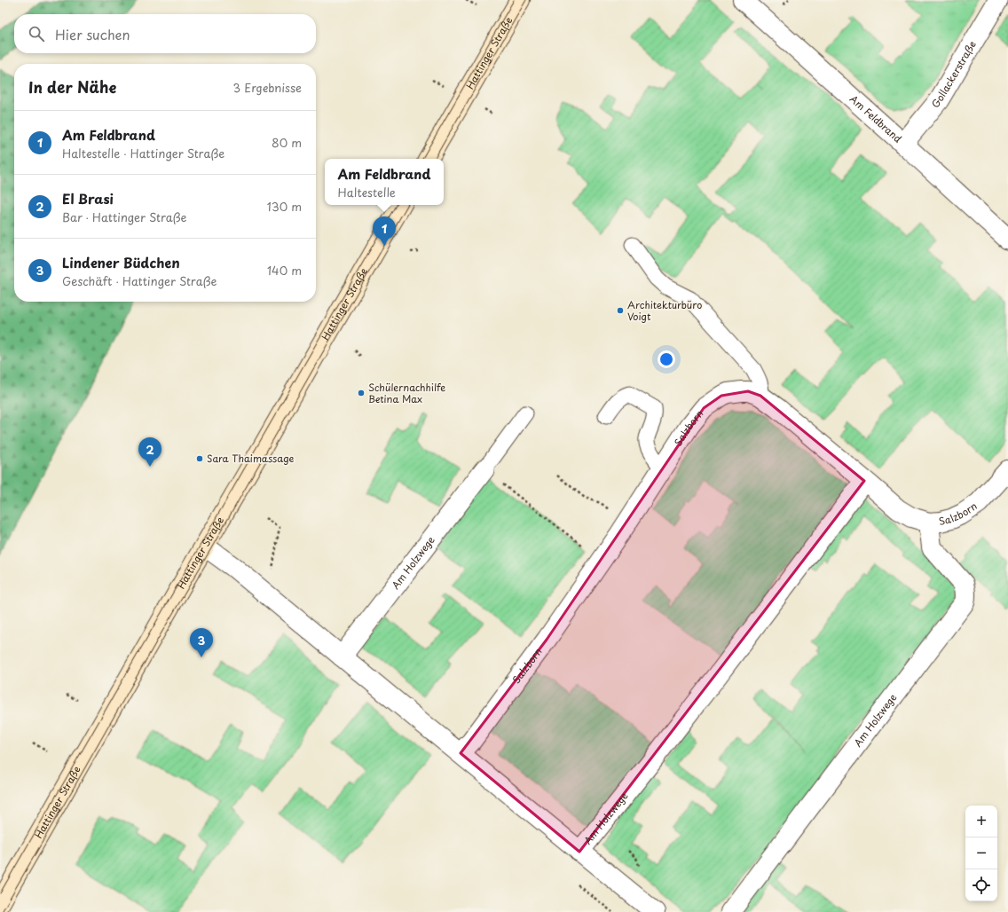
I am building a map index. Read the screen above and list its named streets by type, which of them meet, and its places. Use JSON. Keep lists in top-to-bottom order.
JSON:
{
  "streets": {
    "street": [
      "Hattinger Straße",
      "Gollackerstraße",
      "Am Feldbrand",
      "Salzborn",
      "Am Holzwege"
    ]
  },
  "crossings": [
    ["Hattinger Straße", "Am Holzwege"],
    ["Gollackerstraße", "Am Feldbrand"],
    ["Salzborn", "Am Holzwege"]
  ],
  "places": ["Architekturbüro Voigt", "Schülernachhilfe Betina Max", "Sara Thaimassage"],
  "page": {
    "search": "Hier suchen",
    "heading": ["In der Nähe", "3 Ergebnisse"],
    "list": [
      {
        "mark": "1",
        "name": "Am Feldbrand",
        "note": "Haltestelle · Hattinger Straße",
        "value": "80 m"
      },
      {
        "mark": "2",
        "name": "El Brasi",
        "note": "Bar · Hattinger Straße",
        "value": "130 m"
      },
      {
        "mark": "3",
        "name": "Lindener Büdchen",
        "note": "Geschäft · Hattinger Straße",
        "value": "140 m"
      }
    ],
    "popup": ["Am Feldbrand", "Haltestelle"],
    "pins": ["1", "2", "3"],
    "map_buttons": ["+", "−"]
  }
}
